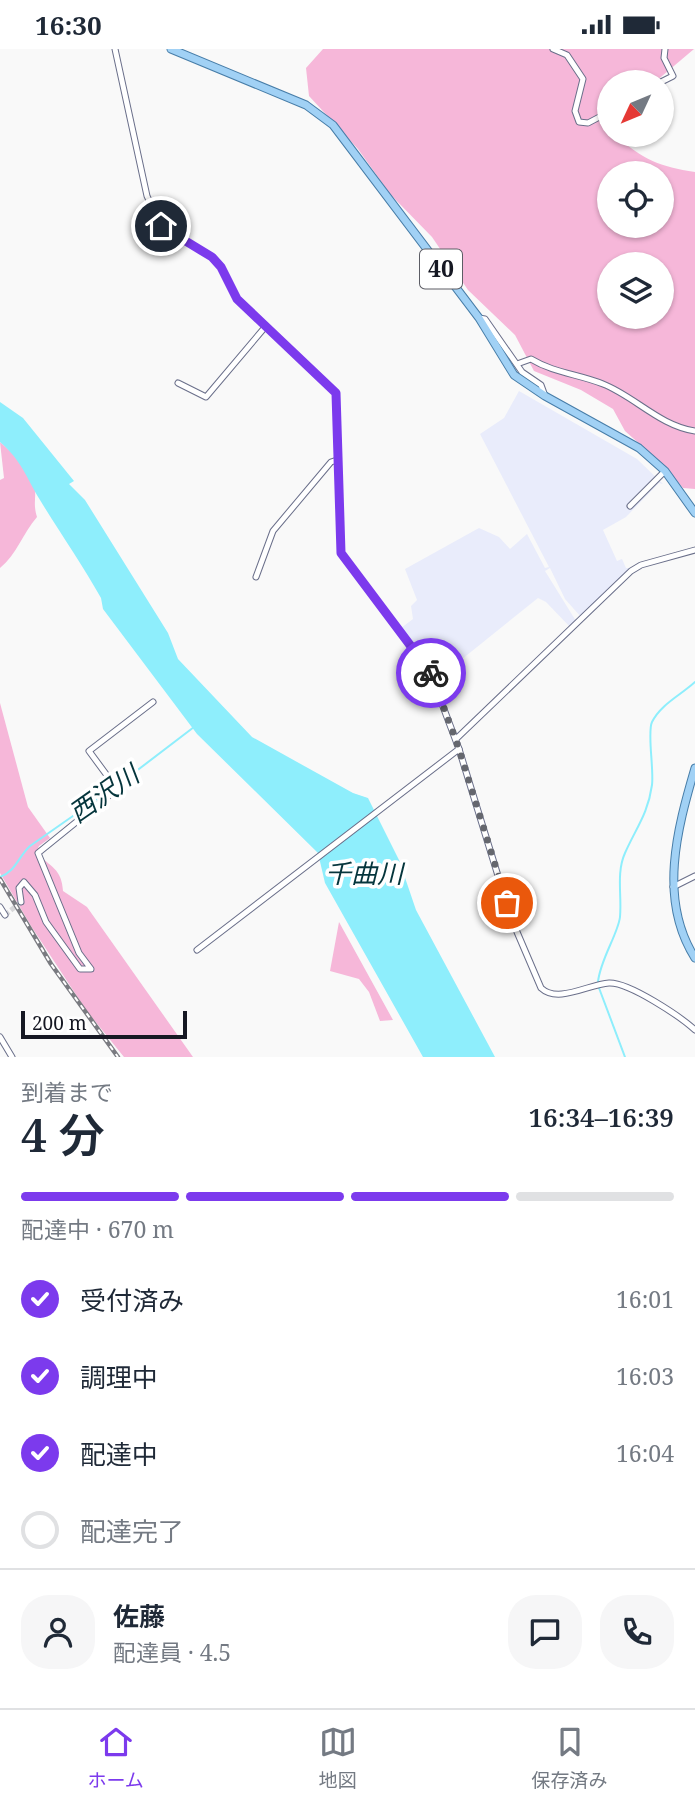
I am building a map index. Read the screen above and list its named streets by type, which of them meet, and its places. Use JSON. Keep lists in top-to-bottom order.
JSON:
{
  "streets": {
    "main road": ["40"]
  },
  "water": ["西沢川", "千曲川"],
  "scale_bar": "200 m",
  "north": "bottom left",
  "page": {
    "status": "16:30",
    "scale": "200 m",
    "heading": ["4 分", "到着まで", "16:34–16:39"],
    "panel": ["佐藤", "配達員 · 4.5"],
    "bar": "配達中 · 670 m",
    "list": [
      ["受付済み", "16:01"],
      ["調理中", "16:03"],
      ["配達中", "16:04"],
      "配達完了"
    ],
    "tabs": ["ホーム", "地図", "保存済み"]
  }
}
